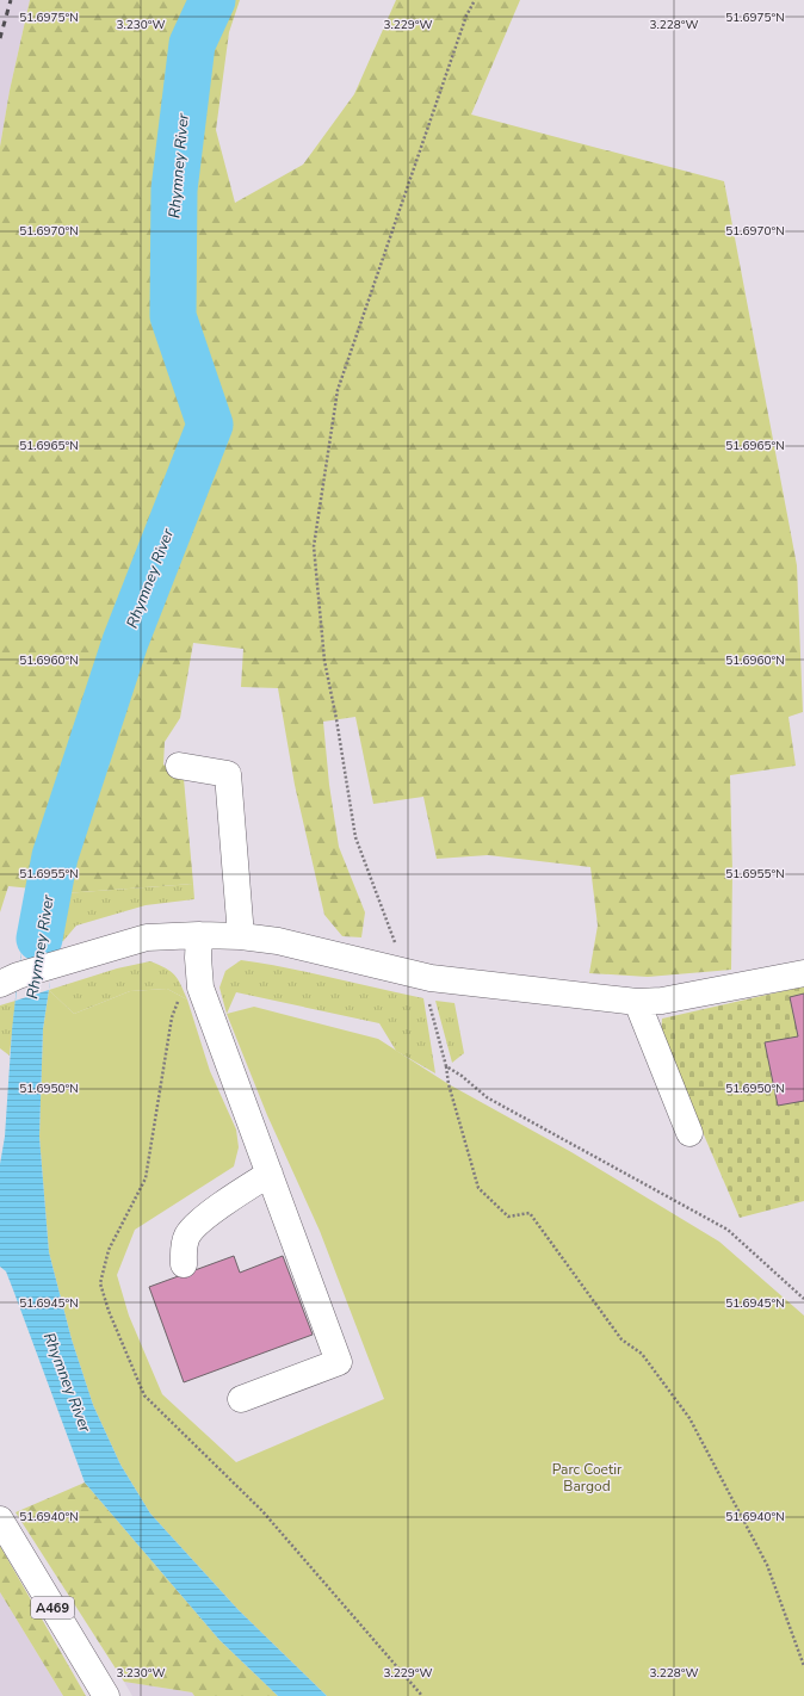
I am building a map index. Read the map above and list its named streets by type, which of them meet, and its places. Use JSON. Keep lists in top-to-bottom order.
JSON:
{
  "streets": {
    "street": ["A469"]
  },
  "water": ["Rhymney River"],
  "parks": ["Parc Coetir Bargod"],
  "coordinates": [
    "51.6975°N",
    "3.230°W",
    "3.229°W",
    "3.228°W",
    "51.6970°N",
    "51.6965°N",
    "51.6960°N",
    "51.6955°N",
    "51.6950°N",
    "51.6945°N",
    "51.6940°N"
  ]
}
